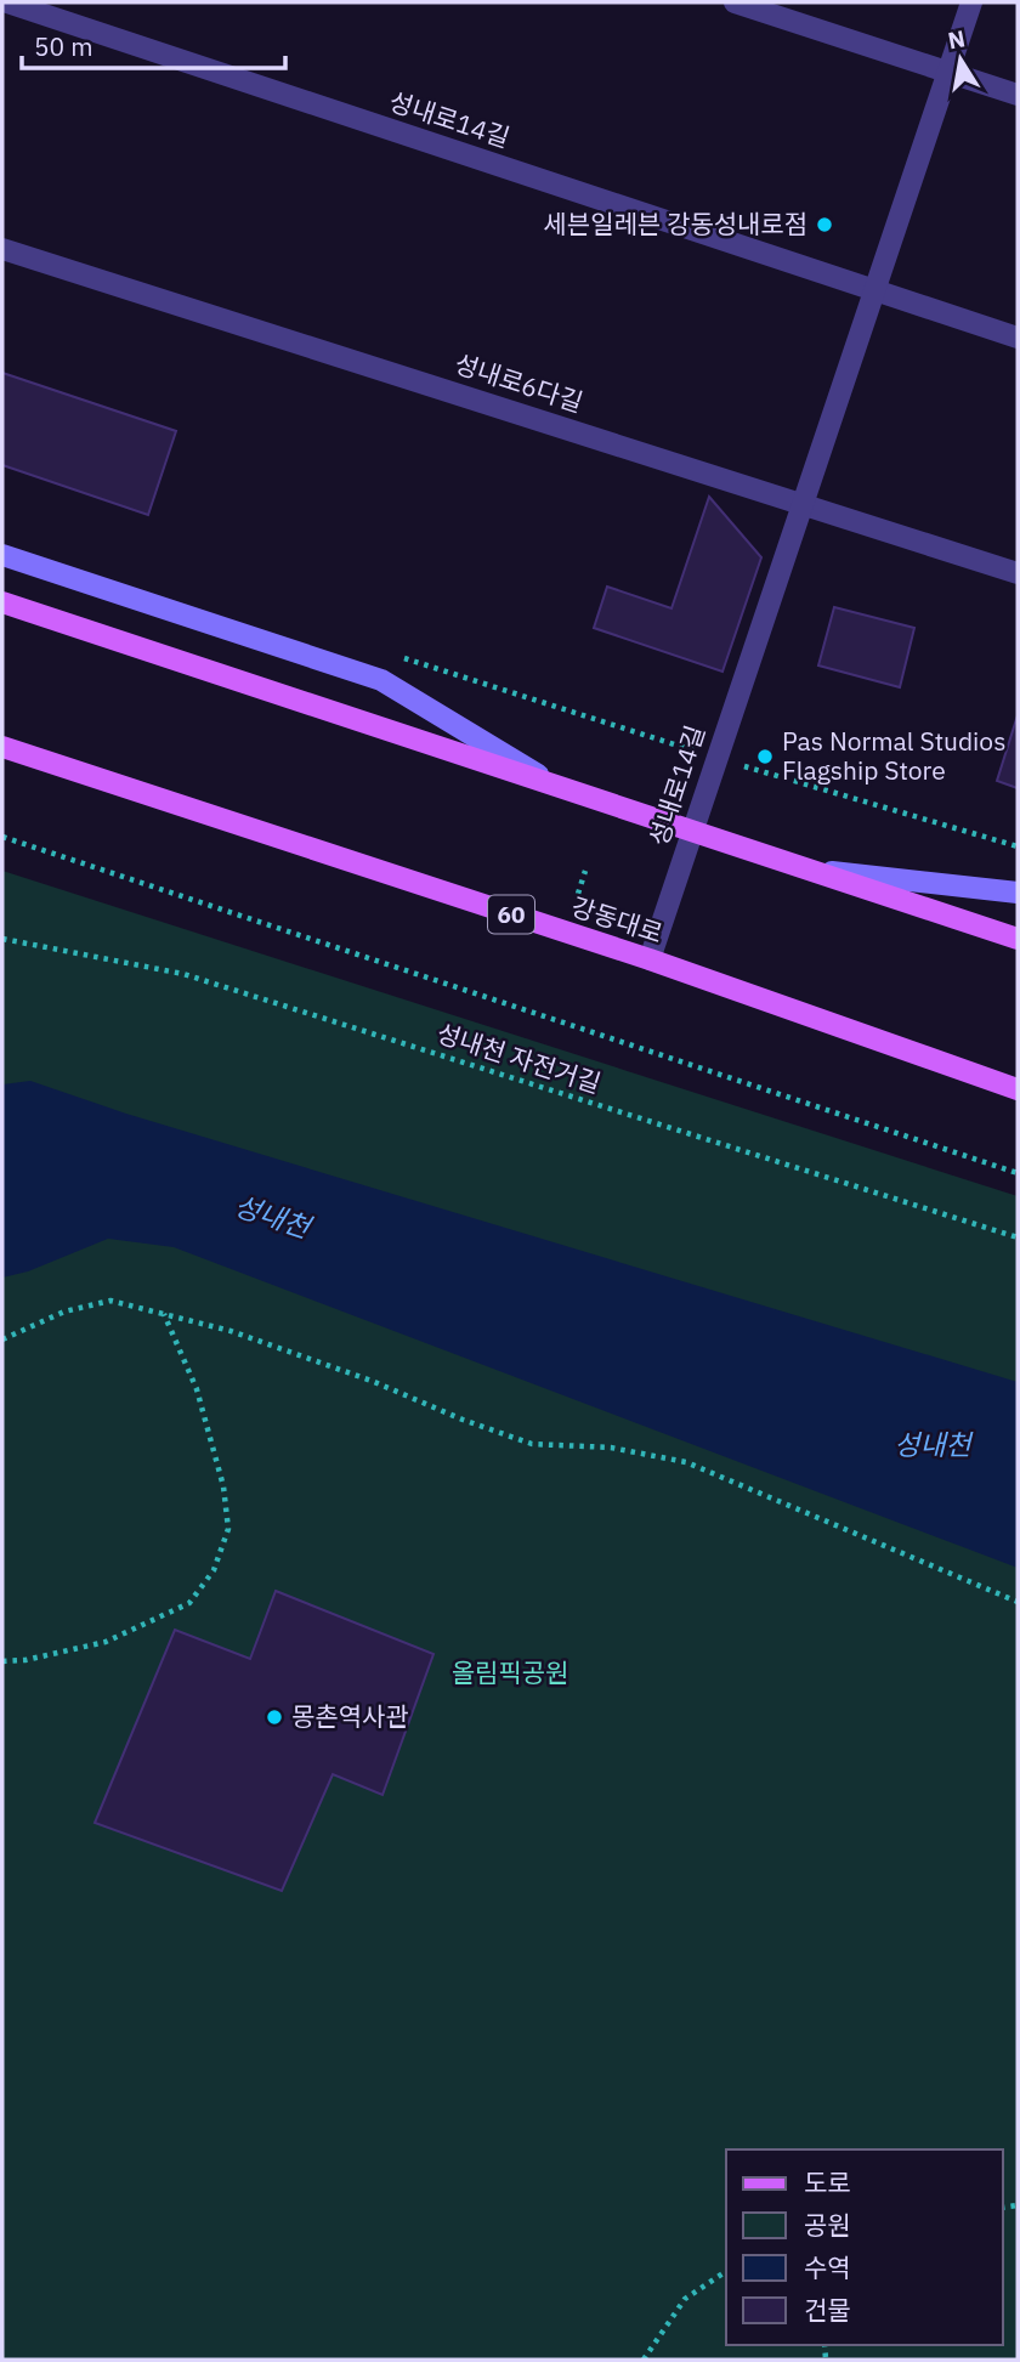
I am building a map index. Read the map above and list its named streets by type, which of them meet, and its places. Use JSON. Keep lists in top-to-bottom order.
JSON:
{
  "streets": {
    "main road": ["60", "강동대로"],
    "street": ["성내로14길", "성내로6다길"],
    "path": ["성내천 자전거길"]
  },
  "crossings": [
    ["성내로14길", "성내로6다길"],
    ["성내로14길", "강동대로"]
  ],
  "water": ["성내천"],
  "parks": ["올림픽공원"],
  "places": ["세븐일레븐 강동성내로점", "Pas Normal Studios Flagship Store", "몽촌역사관"],
  "legend": [
    "도로",
    "공원",
    "수역",
    "건물"
  ],
  "scale_bar": "50 m",
  "north": "top"
}
